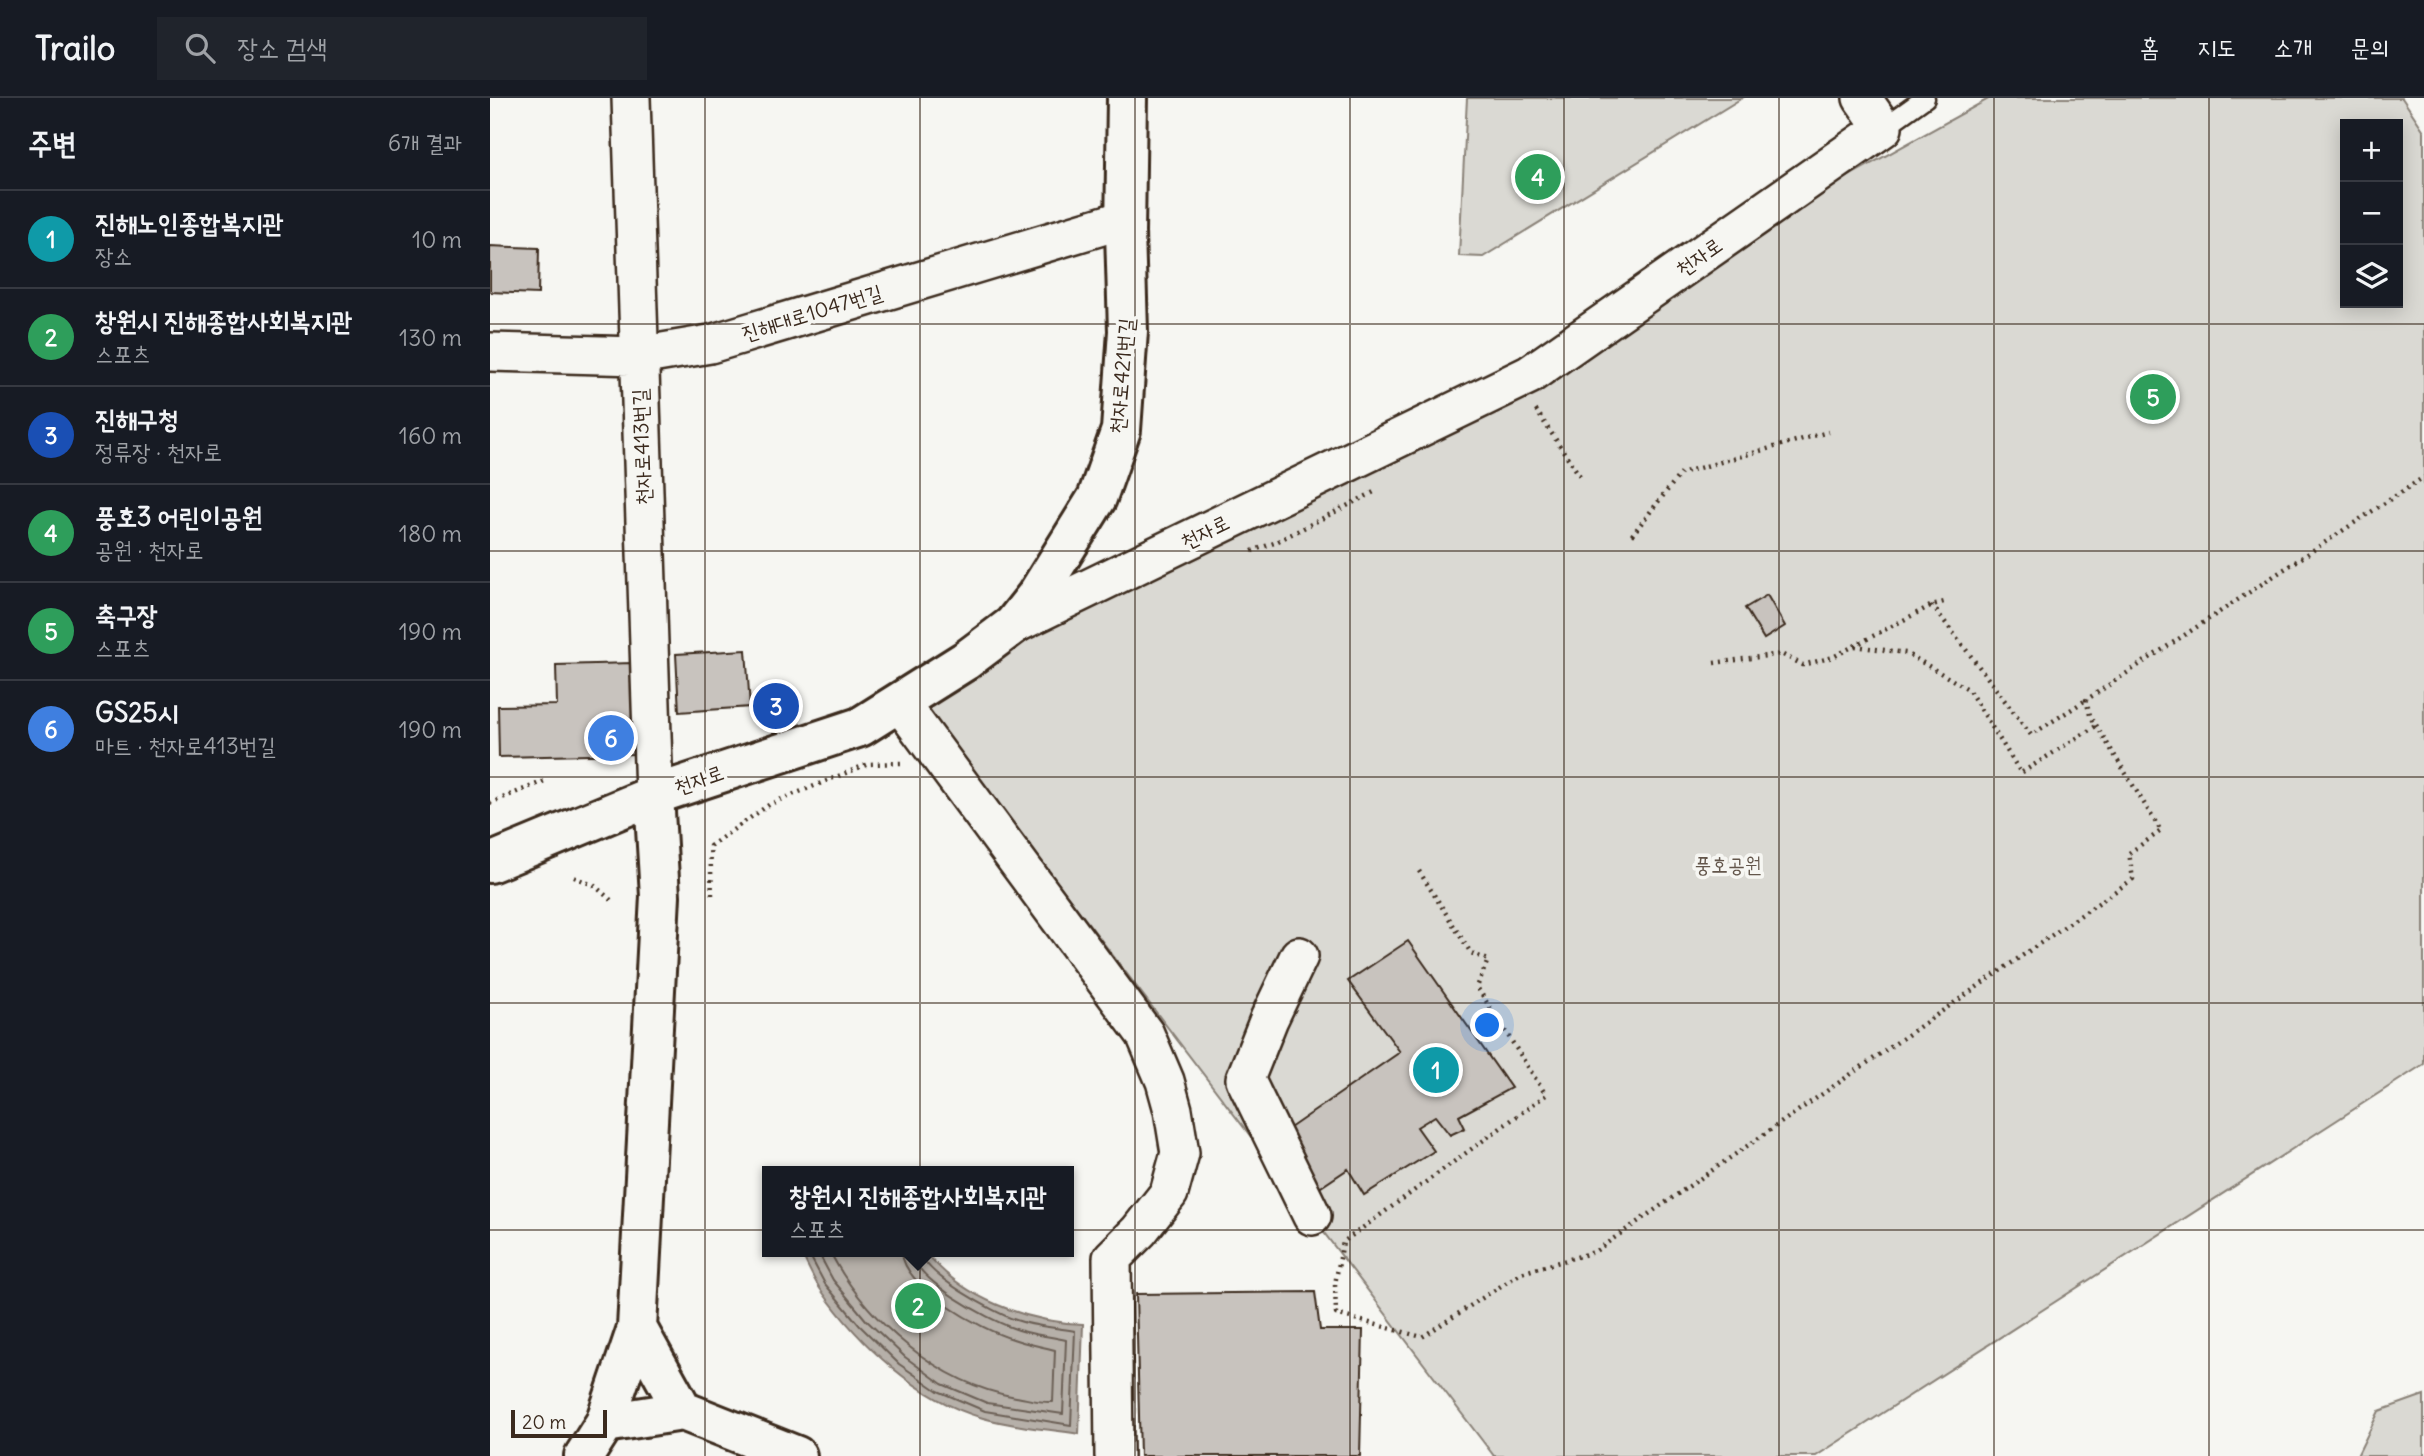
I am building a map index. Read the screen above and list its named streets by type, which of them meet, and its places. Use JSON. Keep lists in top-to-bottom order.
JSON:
{
  "streets": {
    "main road": ["천자로", "천자로421번길"],
    "street": ["진해대로1047번길", "천자로413번길"]
  },
  "crossings": [
    ["천자로", "천자로421번길"],
    ["천자로", "천자로413번길"],
    ["진해대로1047번길", "천자로421번길"],
    ["진해대로1047번길", "천자로413번길"]
  ],
  "parks": ["풍호공원"],
  "scale_bar": "20 m",
  "page": {
    "header": "Trailo",
    "search": "장소 검색",
    "nav": [
      "홈",
      "지도",
      "소개",
      "문의"
    ],
    "heading": ["주변", "6개 결과"],
    "map_buttons": ["+", "−"],
    "pins": [
      "4",
      "5",
      "3",
      "6",
      "1",
      "2"
    ],
    "list": [
      {
        "mark": "1",
        "name": "진해노인종합복지관",
        "note": "장소",
        "value": "10 m"
      },
      {
        "mark": "2",
        "name": "창원시 진해종합사회복지관",
        "note": "스포츠",
        "value": "130 m"
      },
      {
        "mark": "3",
        "name": "진해구청",
        "note": "정류장 · 천자로",
        "value": "160 m"
      },
      {
        "mark": "4",
        "name": "풍호3 어린이공원",
        "note": "공원 · 천자로",
        "value": "180 m"
      },
      {
        "mark": "5",
        "name": "축구장",
        "note": "스포츠",
        "value": "190 m"
      },
      {
        "mark": "6",
        "name": "GS25시",
        "note": "마트 · 천자로413번길",
        "value": "190 m"
      }
    ],
    "popup": ["창원시 진해종합사회복지관", "스포츠"],
    "scale": "20 m"
  }
}
